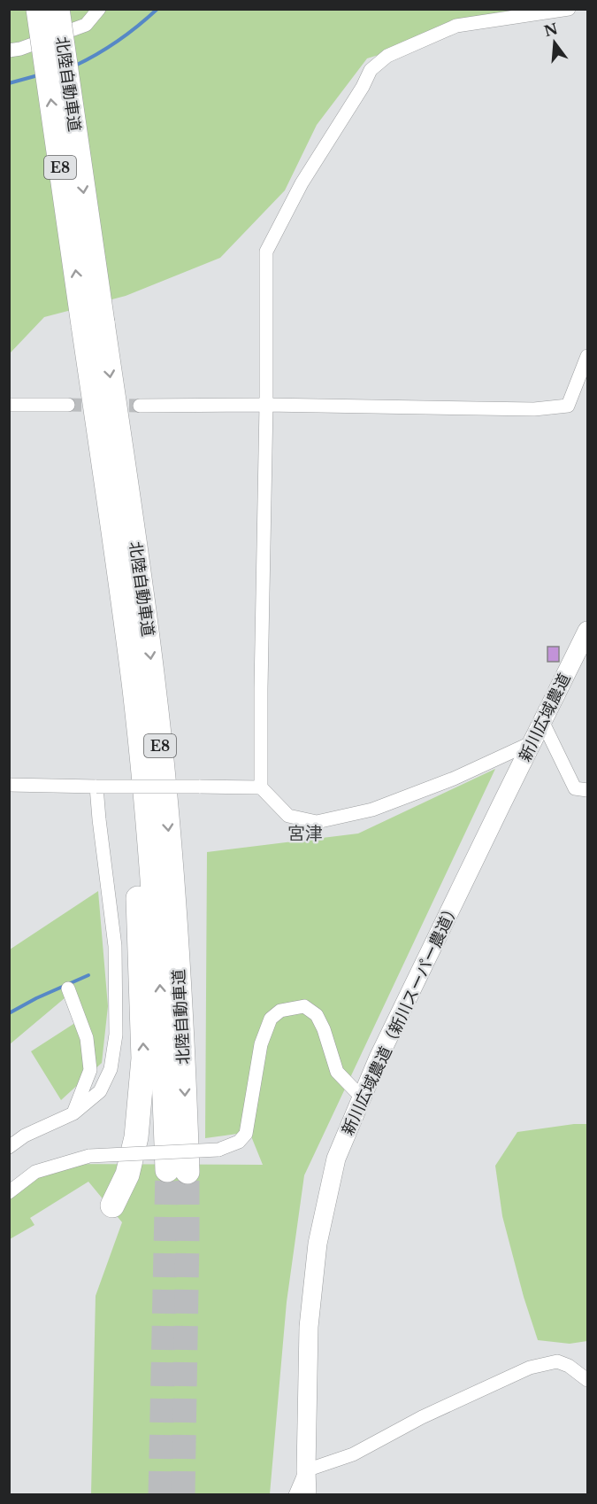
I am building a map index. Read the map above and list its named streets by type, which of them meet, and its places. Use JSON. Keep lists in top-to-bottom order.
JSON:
{
  "streets": {
    "highway": ["北陸自動車道", "E8"],
    "street": ["新川広域農道", "新川広域農道（新川スーパー農道）"]
  },
  "crossings": [
    ["新川広域農道", "新川広域農道（新川スーパー農道）"]
  ],
  "districts": ["宮津"],
  "north": "top"
}
